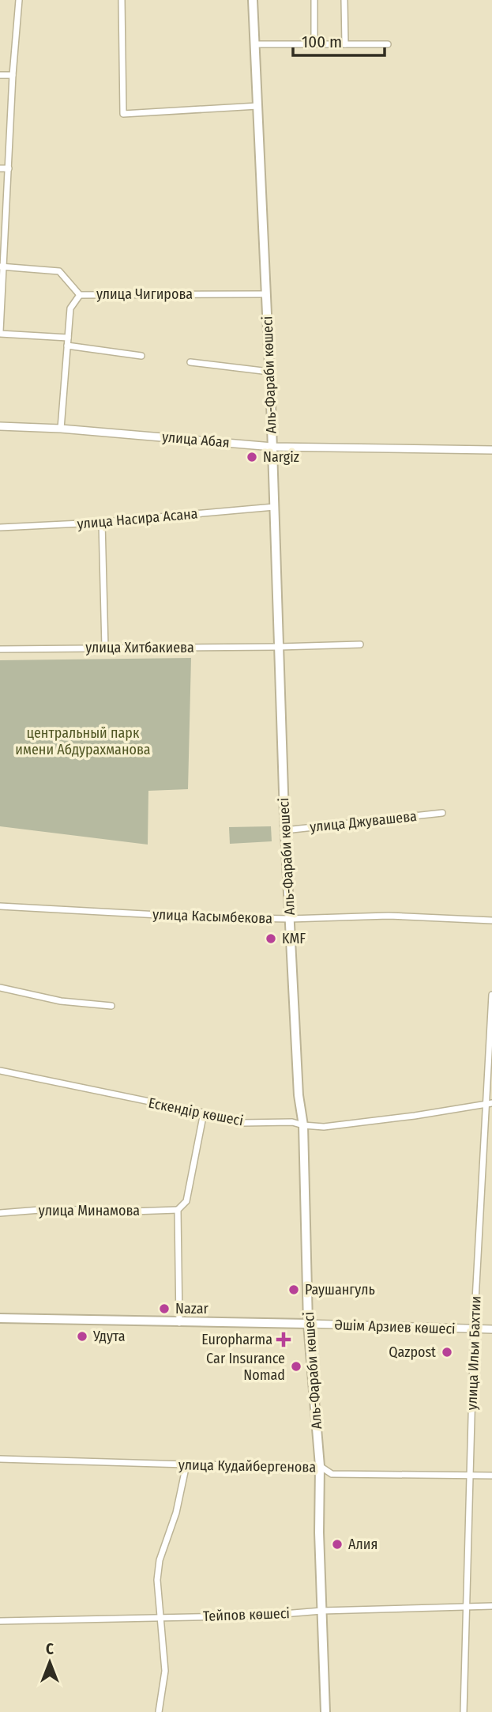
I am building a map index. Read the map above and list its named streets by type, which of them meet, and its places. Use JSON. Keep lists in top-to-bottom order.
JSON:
{
  "streets": {
    "main road": ["Аль-Фараби көшесі", "Әшім Арзиев көшесі"],
    "street": [
      "улица Чигирова",
      "улица Абая",
      "улица Насира Асана",
      "улица Хитбакиева",
      "улица Джувашева",
      "улица Касымбекова",
      "Ескендір көшесі",
      "улица Минамова",
      "улица Ильи Бахтии",
      "улица Кудайбергенова",
      "Тейпов көшесі"
    ]
  },
  "crossings": [
    ["улица Чигирова", "Аль-Фараби көшесі"],
    ["Аль-Фараби көшесі", "улица Абая"],
    ["Аль-Фараби көшесі", "улица Насира Асана"],
    ["Аль-Фараби көшесі", "улица Хитбакиева"],
    ["Аль-Фараби көшесі", "улица Джувашева"],
    ["Аль-Фараби көшесі", "улица Касымбекова"],
    ["Аль-Фараби көшесі", "Ескендір көшесі"],
    ["Аль-Фараби көшесі", "Әшім Арзиев көшесі"],
    ["Аль-Фараби көшесі", "улица Кудайбергенова"],
    ["Аль-Фараби көшесі", "Тейпов көшесі"],
    ["Ескендір көшесі", "улица Ильи Бахтии"],
    ["Әшім Арзиев көшесі", "улица Ильи Бахтии"],
    ["улица Ильи Бахтии", "улица Кудайбергенова"],
    ["улица Ильи Бахтии", "Тейпов көшесі"]
  ],
  "parks": ["центральный парк имени Абдурахманова"],
  "places": {
    "other": [
      "Nargiz",
      "KMF",
      "Раушангуль",
      "Nazar",
      "Удута",
      "Qazpost",
      "Car Insurance Nomad",
      "Алия"
    ],
    "health": ["Europharma"]
  },
  "scale_bar": "100 m",
  "north": "top"
}
